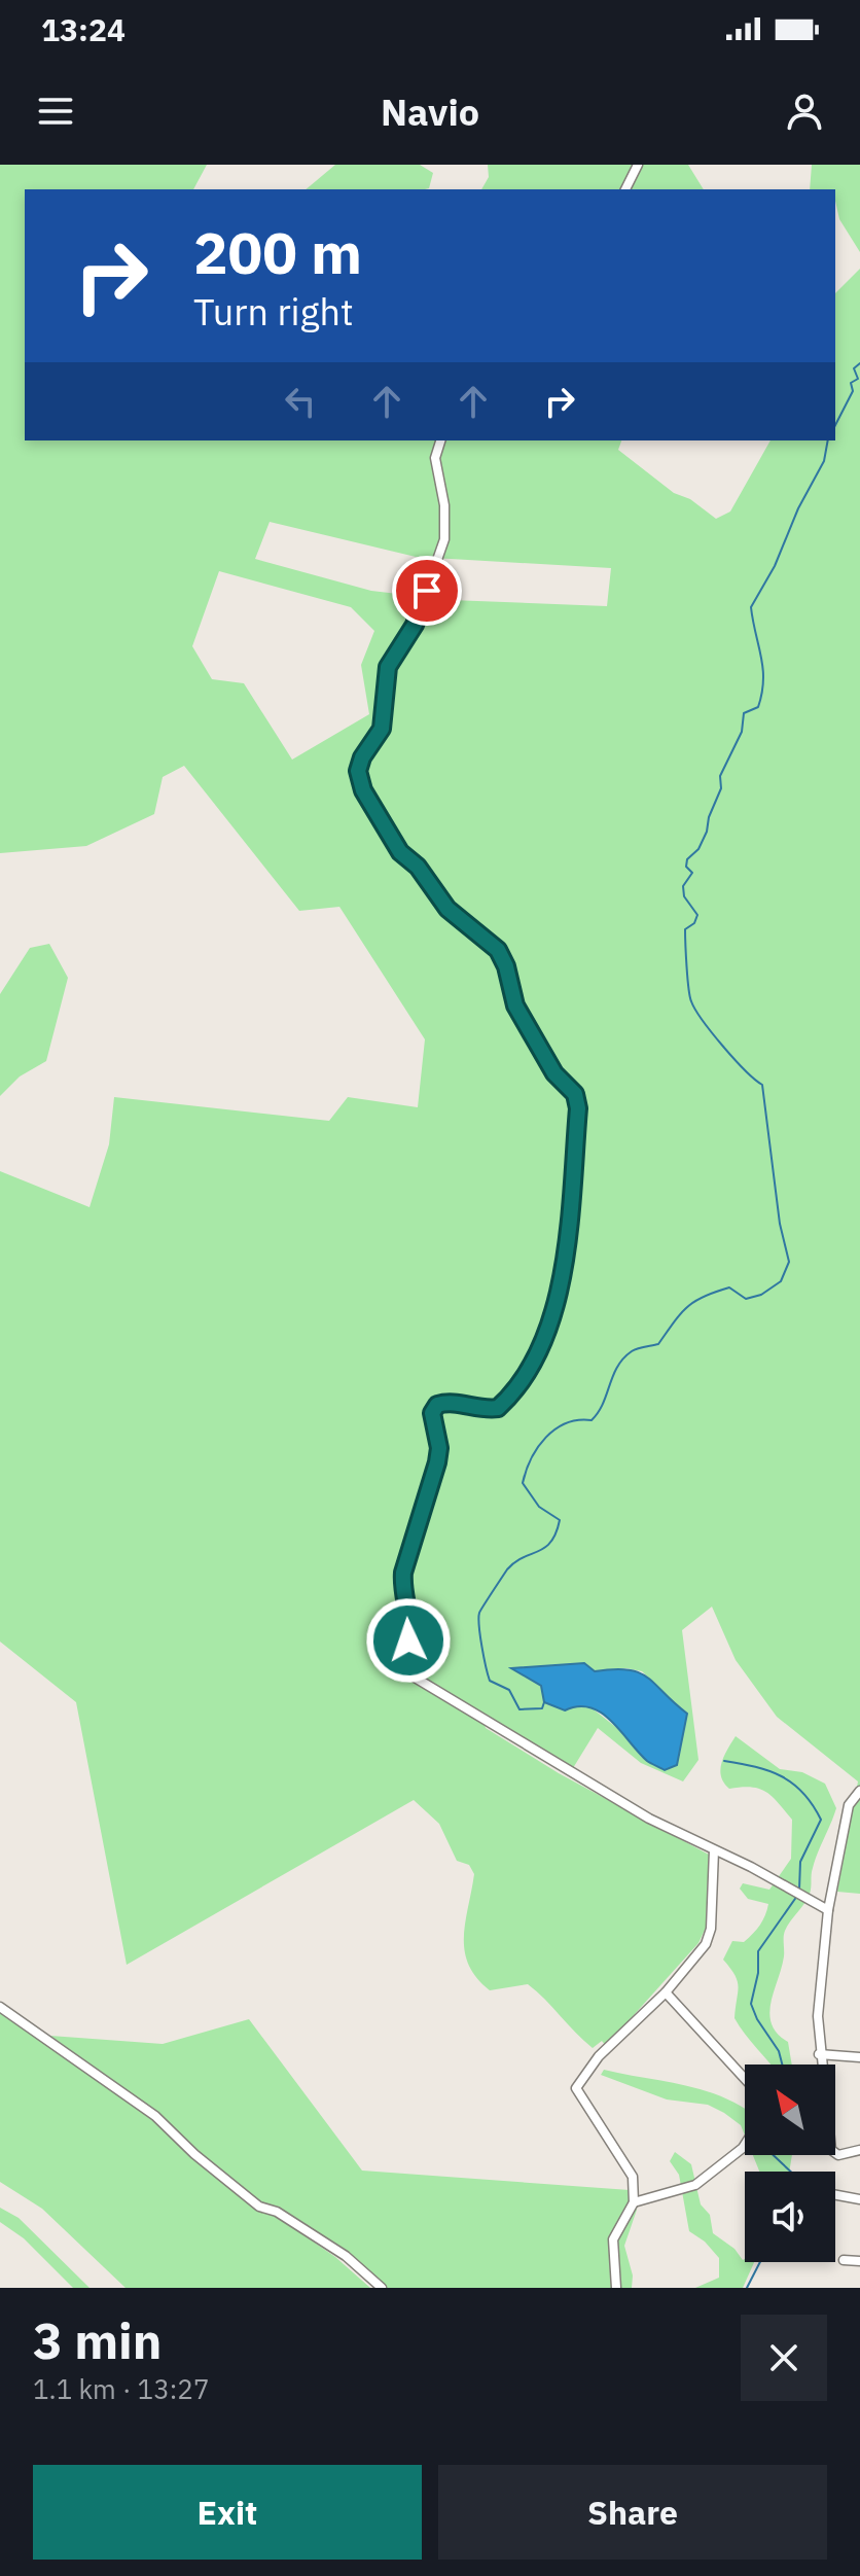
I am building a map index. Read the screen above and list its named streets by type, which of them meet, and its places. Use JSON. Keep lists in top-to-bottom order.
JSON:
{
  "north": "top left",
  "page": {
    "status": "13:24",
    "header": "Navio",
    "turn": ["200 m", "Turn right"],
    "heading": ["3 min", "1.1 km · 13:27"],
    "buttons": ["Exit", "Share"]
  }
}
